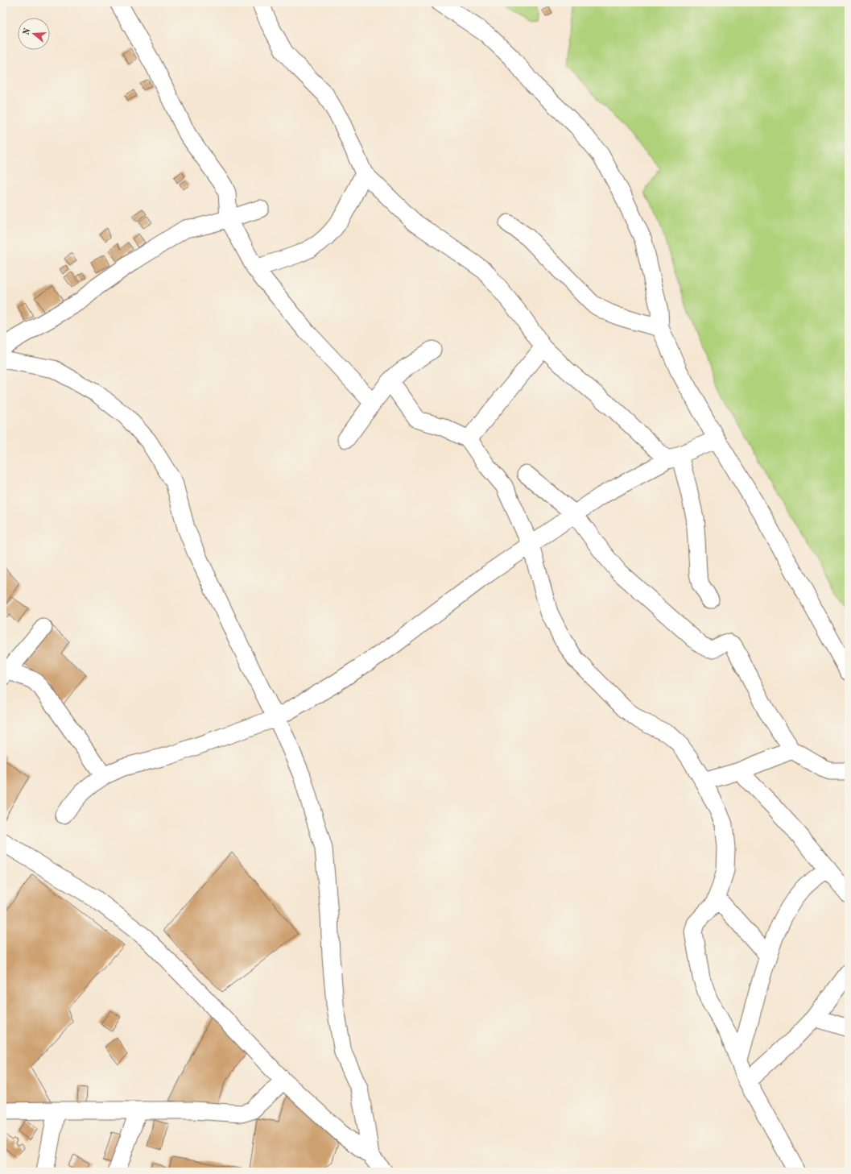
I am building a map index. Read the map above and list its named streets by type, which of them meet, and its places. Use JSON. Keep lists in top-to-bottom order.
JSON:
{
  "north": "left"
}
